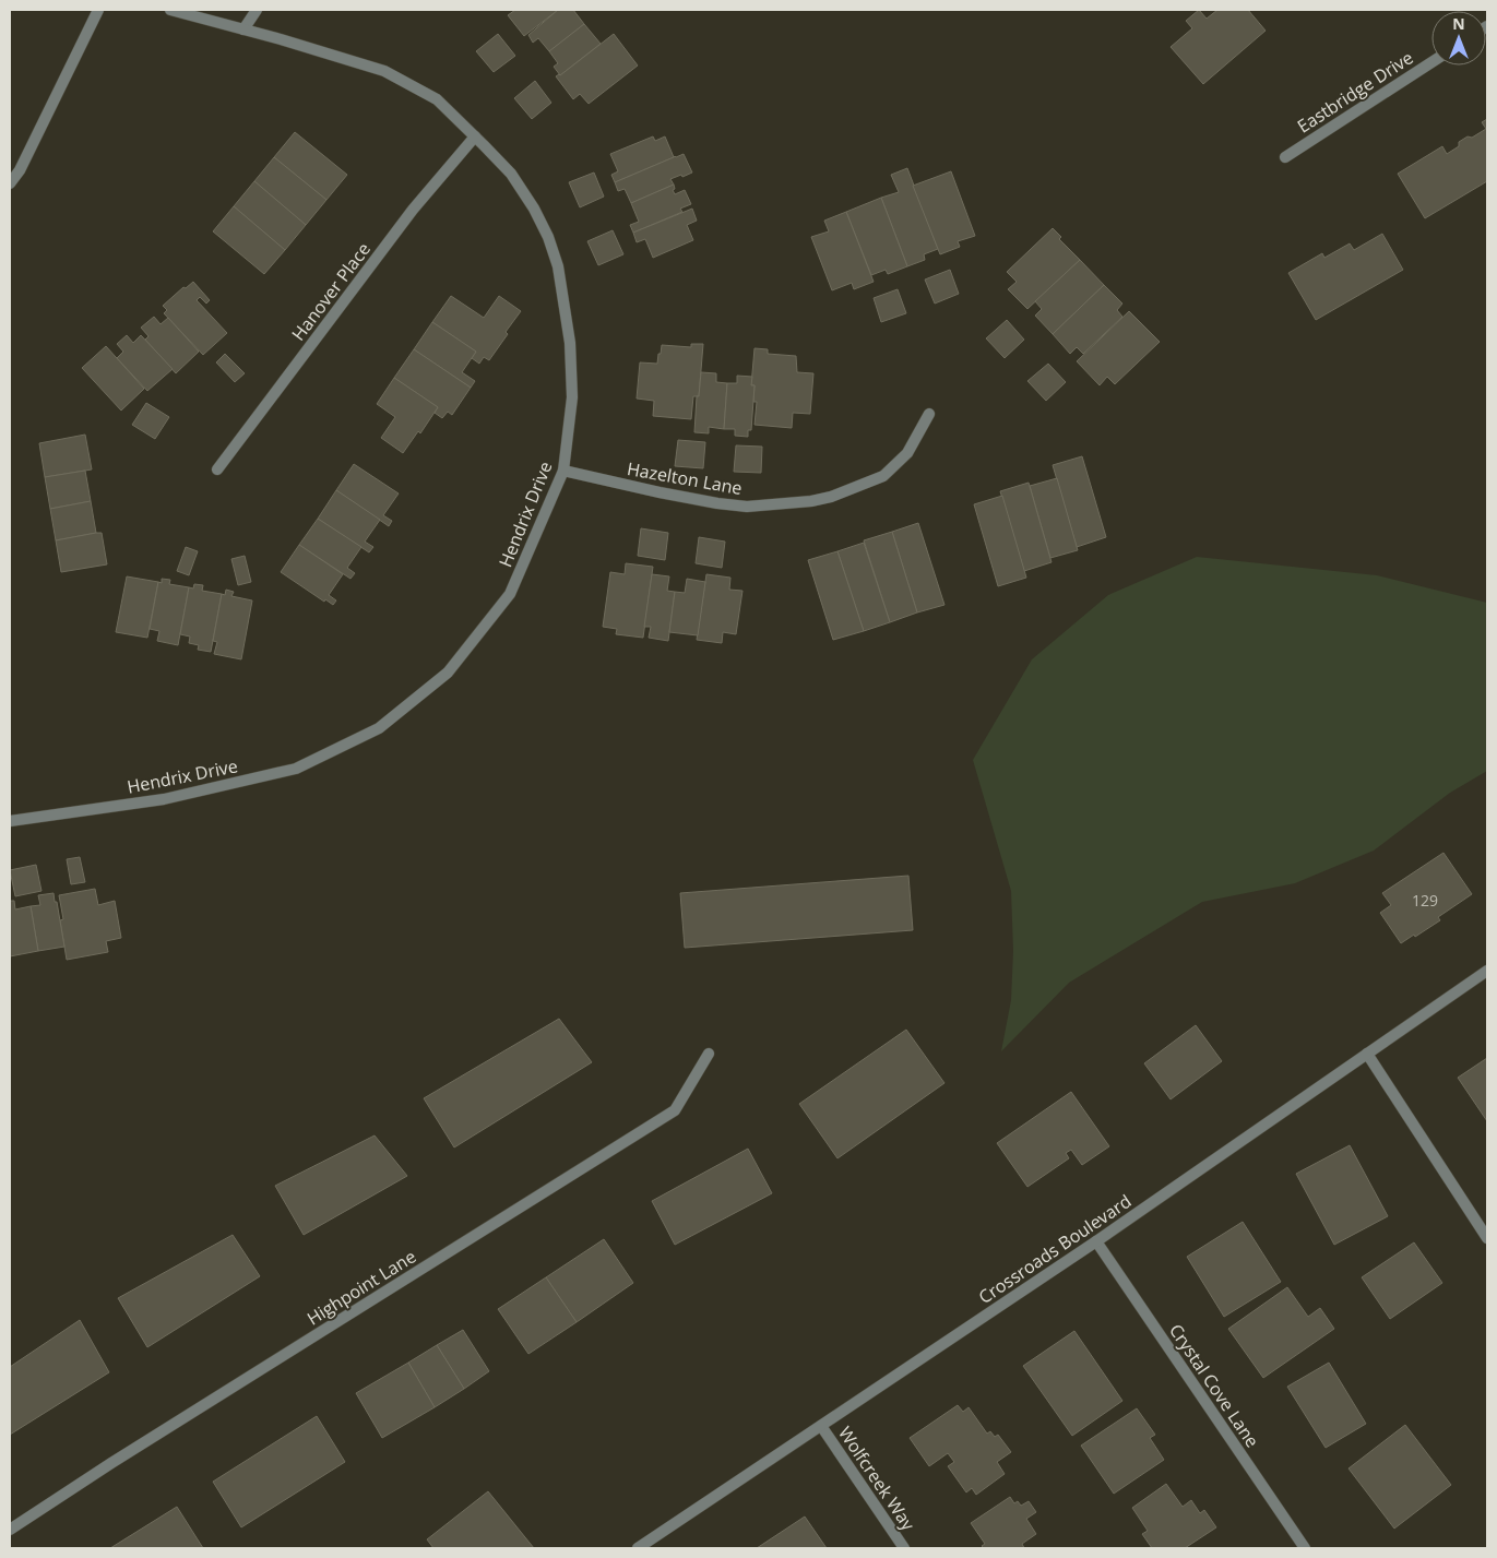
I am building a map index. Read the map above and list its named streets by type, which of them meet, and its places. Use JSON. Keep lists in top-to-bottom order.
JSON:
{
  "streets": {
    "street": [
      "Eastbridge Drive",
      "Hanover Place",
      "Hazelton Lane",
      "Hendrix Drive",
      "Crossroads Boulevard",
      "Highpoint Lane",
      "Crystal Cove Lane",
      "Wolfcreek Way"
    ]
  },
  "crossings": [
    ["Hanover Place", "Hendrix Drive"],
    ["Hazelton Lane", "Hendrix Drive"],
    ["Crossroads Boulevard", "Crystal Cove Lane"],
    ["Crossroads Boulevard", "Wolfcreek Way"]
  ],
  "house_numbers": ["129"],
  "north": "top"
}
